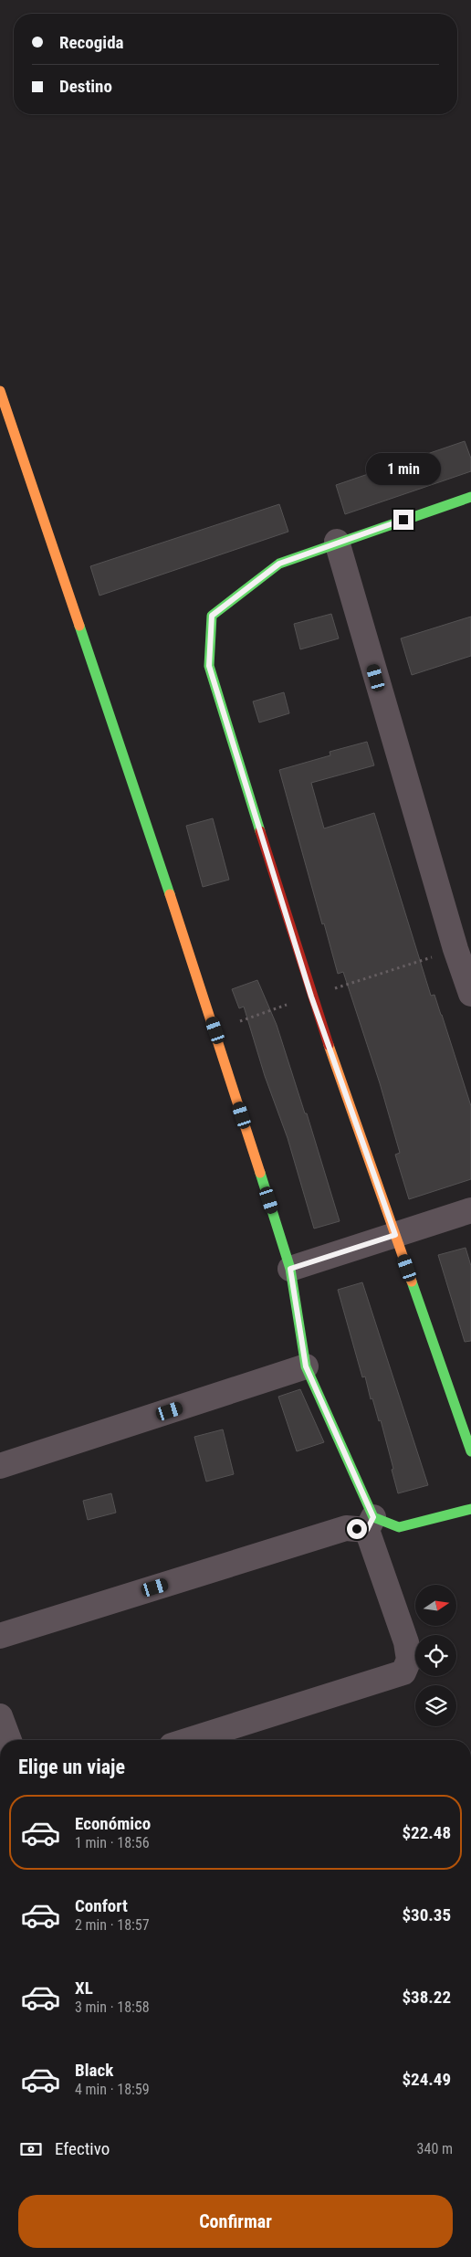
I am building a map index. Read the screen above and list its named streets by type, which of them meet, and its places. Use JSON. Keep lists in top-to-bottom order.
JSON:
{
  "north": "right",
  "page": {
    "banner": ["Recogida", "Destino"],
    "bubble": "1 min",
    "heading": "Elige un viaje",
    "list": [
      {
        "name": "Económico",
        "note": "1 min · 18:56",
        "value": "$22.48"
      },
      {
        "name": "Confort",
        "note": "2 min · 18:57",
        "value": "$30.35"
      },
      {
        "name": "XL",
        "note": "3 min · 18:58",
        "value": "$38.22"
      },
      {
        "name": "Black",
        "note": "4 min · 18:59",
        "value": "$24.49"
      }
    ],
    "pay": ["Efectivo", "340 m"],
    "buttons": "Confirmar"
  }
}
